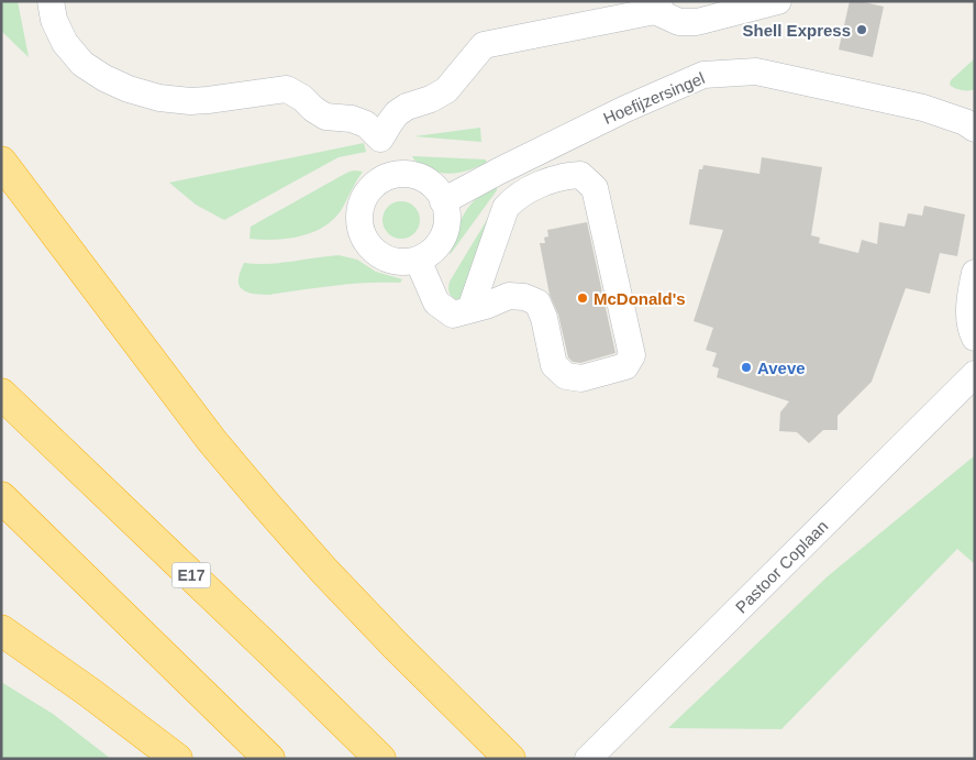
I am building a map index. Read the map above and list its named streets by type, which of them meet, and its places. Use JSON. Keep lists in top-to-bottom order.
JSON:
{
  "streets": {
    "highway": ["E17"],
    "street": ["Hoefijzersingel", "Pastoor Coplaan"]
  },
  "places": ["Shell Express", "McDonald's", "Aveve"]
}
